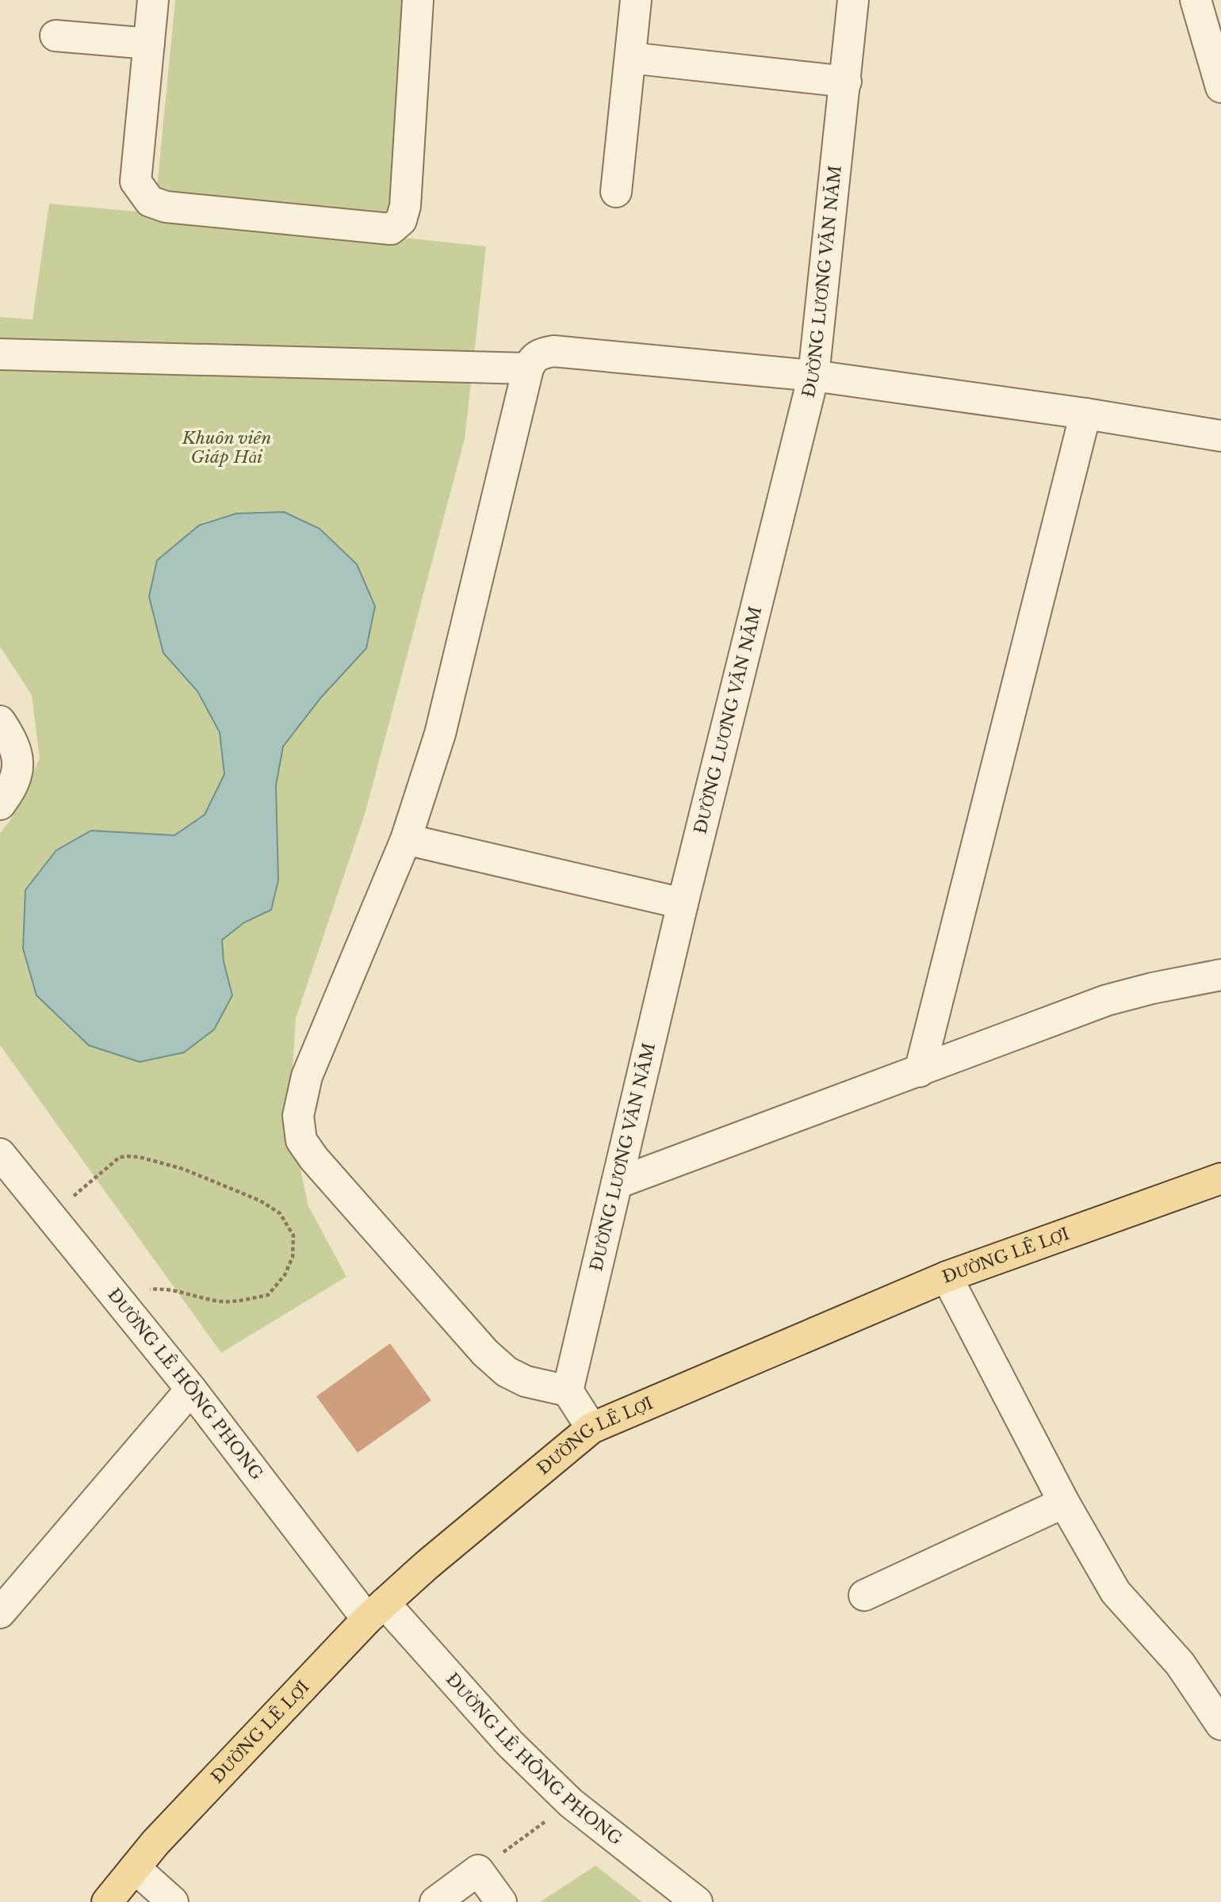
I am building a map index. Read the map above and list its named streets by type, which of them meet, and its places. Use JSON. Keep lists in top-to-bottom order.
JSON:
{
  "streets": {
    "main road": ["ĐƯỜNG LÊ LỢI"],
    "street": ["ĐƯỜNG LƯƠNG VĂN NẮM", "ĐƯỜNG LÊ HỒNG PHONG"]
  },
  "crossings": [
    ["ĐƯỜNG LÊ LỢI", "ĐƯỜNG LÊ HỒNG PHONG"]
  ],
  "parks": ["Khuôn viên Giáp Hải"]
}
